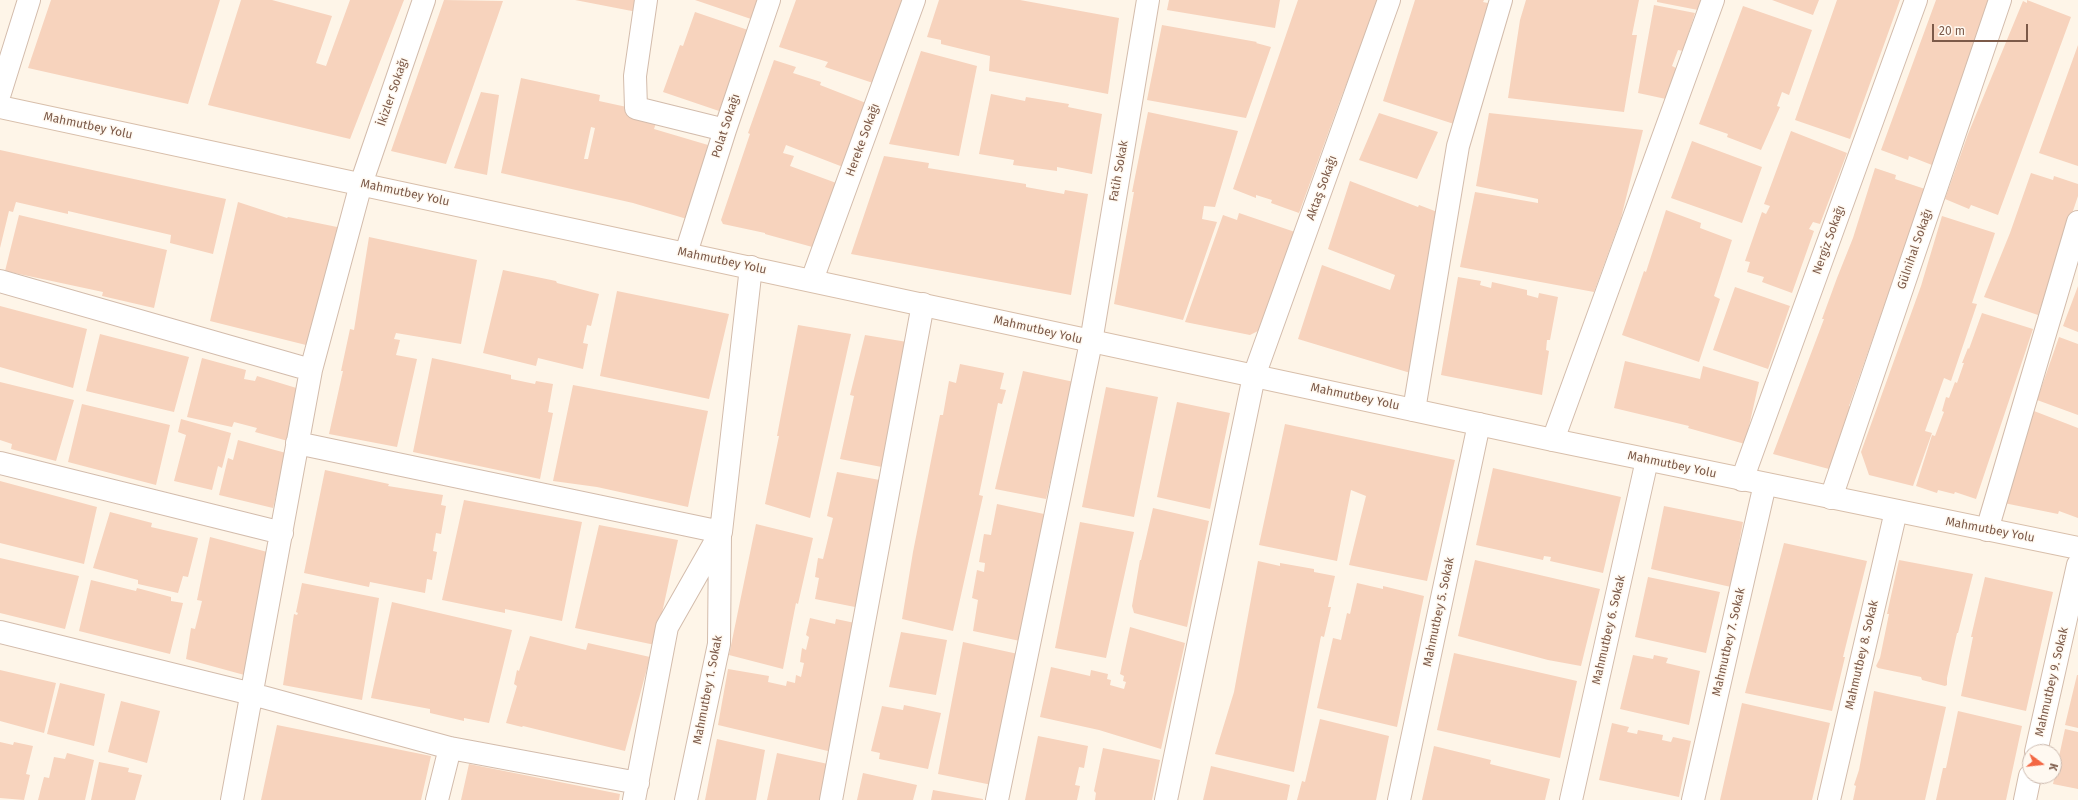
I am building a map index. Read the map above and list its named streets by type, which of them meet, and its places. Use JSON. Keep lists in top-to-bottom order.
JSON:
{
  "streets": {
    "street": [
      "İkizler Sokağı",
      "Mahmutbey Yolu",
      "Polat Sokağı",
      "Hereke Sokağı",
      "Fatih Sokak",
      "Aktaş Sokağı",
      "Nergiz Sokağı",
      "Gülnihal Sokağı",
      "Mahmutbey 5. Sokak",
      "Mahmutbey 6. Sokak",
      "Mahmutbey 7. Sokak",
      "Mahmutbey 8. Sokak",
      "Mahmutbey 9. Sokak",
      "Mahmutbey 1. Sokak"
    ]
  },
  "crossings": [
    ["İkizler Sokağı", "Mahmutbey Yolu"],
    ["Mahmutbey Yolu", "Polat Sokağı"],
    ["Mahmutbey Yolu", "Hereke Sokağı"],
    ["Mahmutbey Yolu", "Fatih Sokak"],
    ["Mahmutbey Yolu", "Aktaş Sokağı"],
    ["Mahmutbey Yolu", "Nergiz Sokağı"],
    ["Mahmutbey Yolu", "Gülnihal Sokağı"],
    ["Mahmutbey Yolu", "Mahmutbey 5. Sokak"],
    ["Mahmutbey Yolu", "Mahmutbey 6. Sokak"],
    ["Mahmutbey Yolu", "Mahmutbey 7. Sokak"],
    ["Mahmutbey Yolu", "Mahmutbey 8. Sokak"],
    ["Mahmutbey Yolu", "Mahmutbey 1. Sokak"]
  ],
  "scale_bar": "20 m",
  "north": "right"
}
